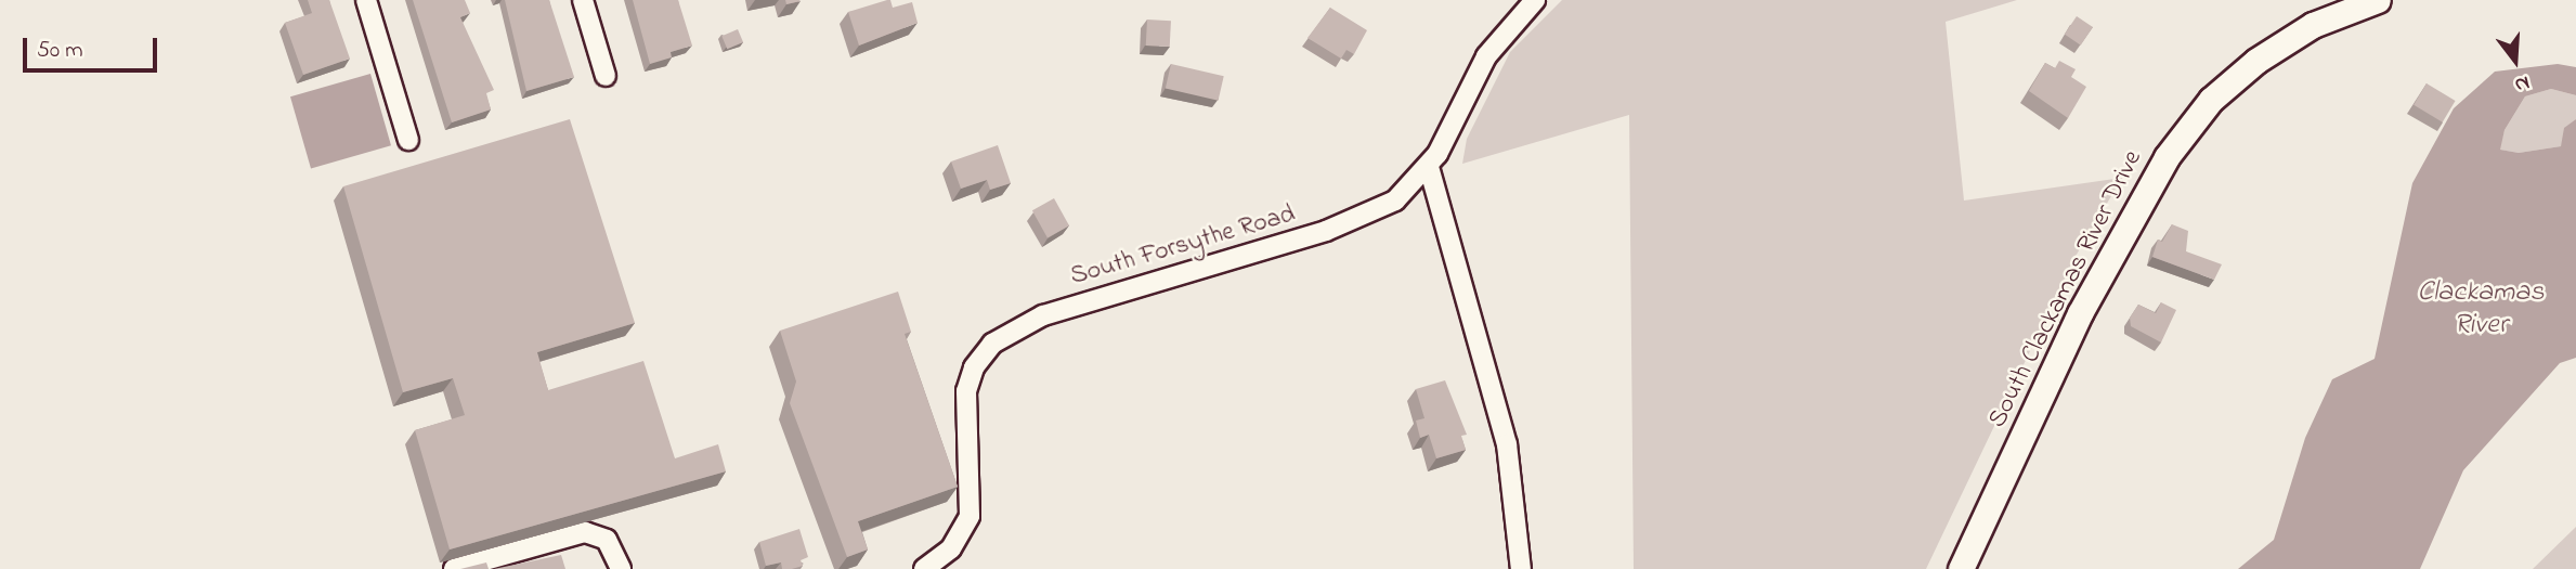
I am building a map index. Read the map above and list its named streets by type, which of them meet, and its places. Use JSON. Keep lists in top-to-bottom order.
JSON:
{
  "streets": {
    "main road": ["South Clackamas River Drive"],
    "street": ["South Forsythe Road"]
  },
  "water": ["Clackamas River"],
  "scale_bar": "50 m",
  "north": "bottom"
}
